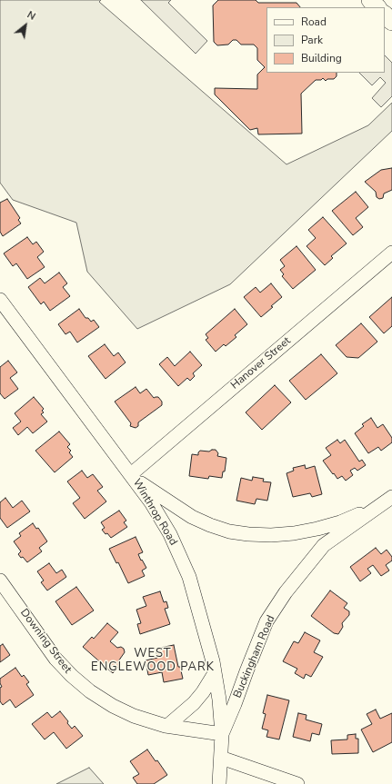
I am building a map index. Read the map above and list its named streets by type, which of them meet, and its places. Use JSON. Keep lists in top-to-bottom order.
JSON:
{
  "streets": {
    "street": [
      "Hanover Street",
      "Winthrop Road",
      "Downing Street",
      "Buckingham Road"
    ]
  },
  "crossings": [
    ["Hanover Street", "Winthrop Road"],
    ["Winthrop Road", "Downing Street"],
    ["Winthrop Road", "Buckingham Road"],
    ["Downing Street", "Buckingham Road"]
  ],
  "districts": ["WEST ENGLEWOOD PARK"],
  "legend": ["Road", "Park", "Building"],
  "north": "top right"
}
